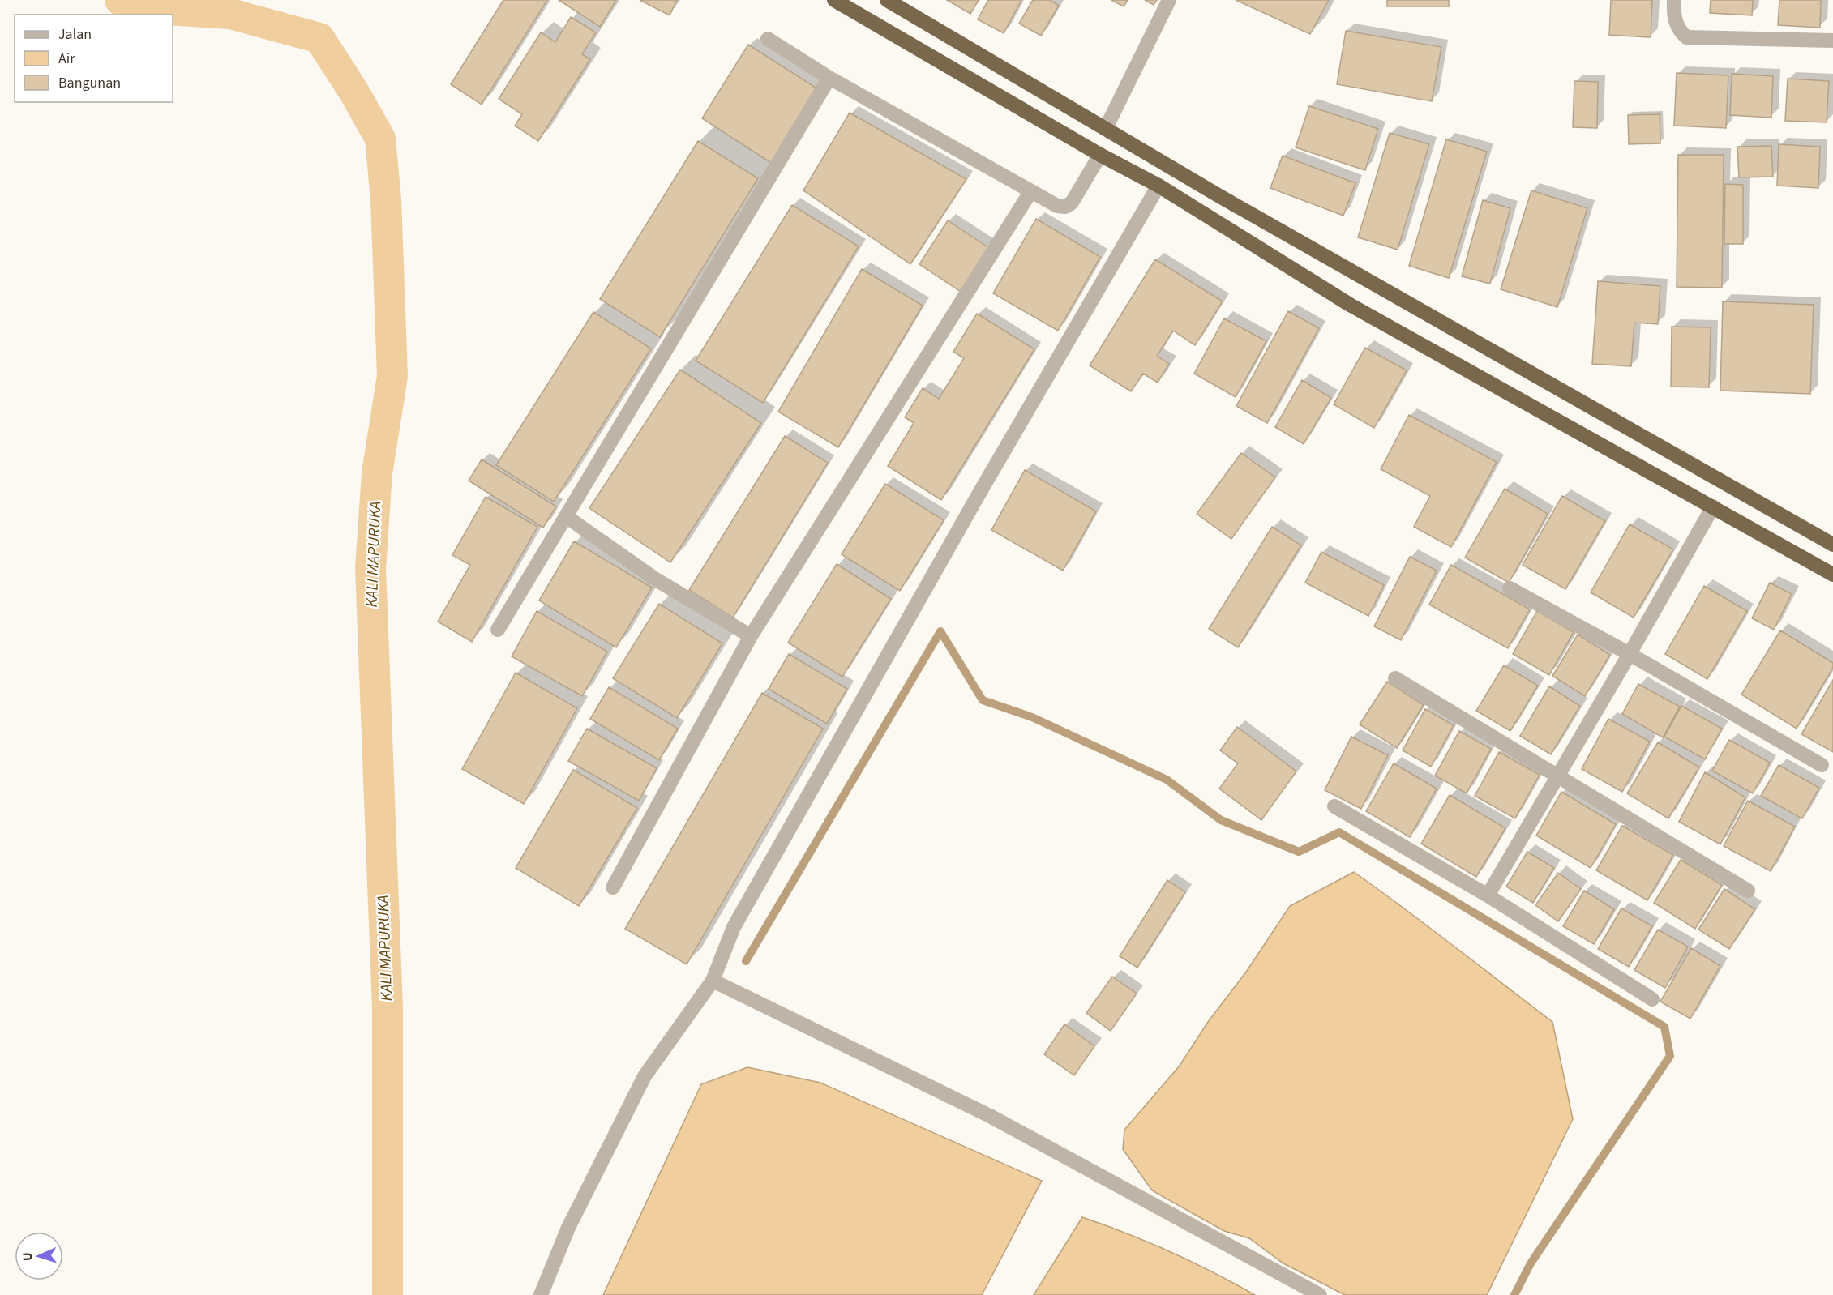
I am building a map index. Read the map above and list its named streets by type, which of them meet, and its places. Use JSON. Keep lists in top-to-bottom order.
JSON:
{
  "water": ["KALI MAPURUKA"],
  "legend": ["Jalan", "Air", "Bangunan"],
  "north": "left"
}
